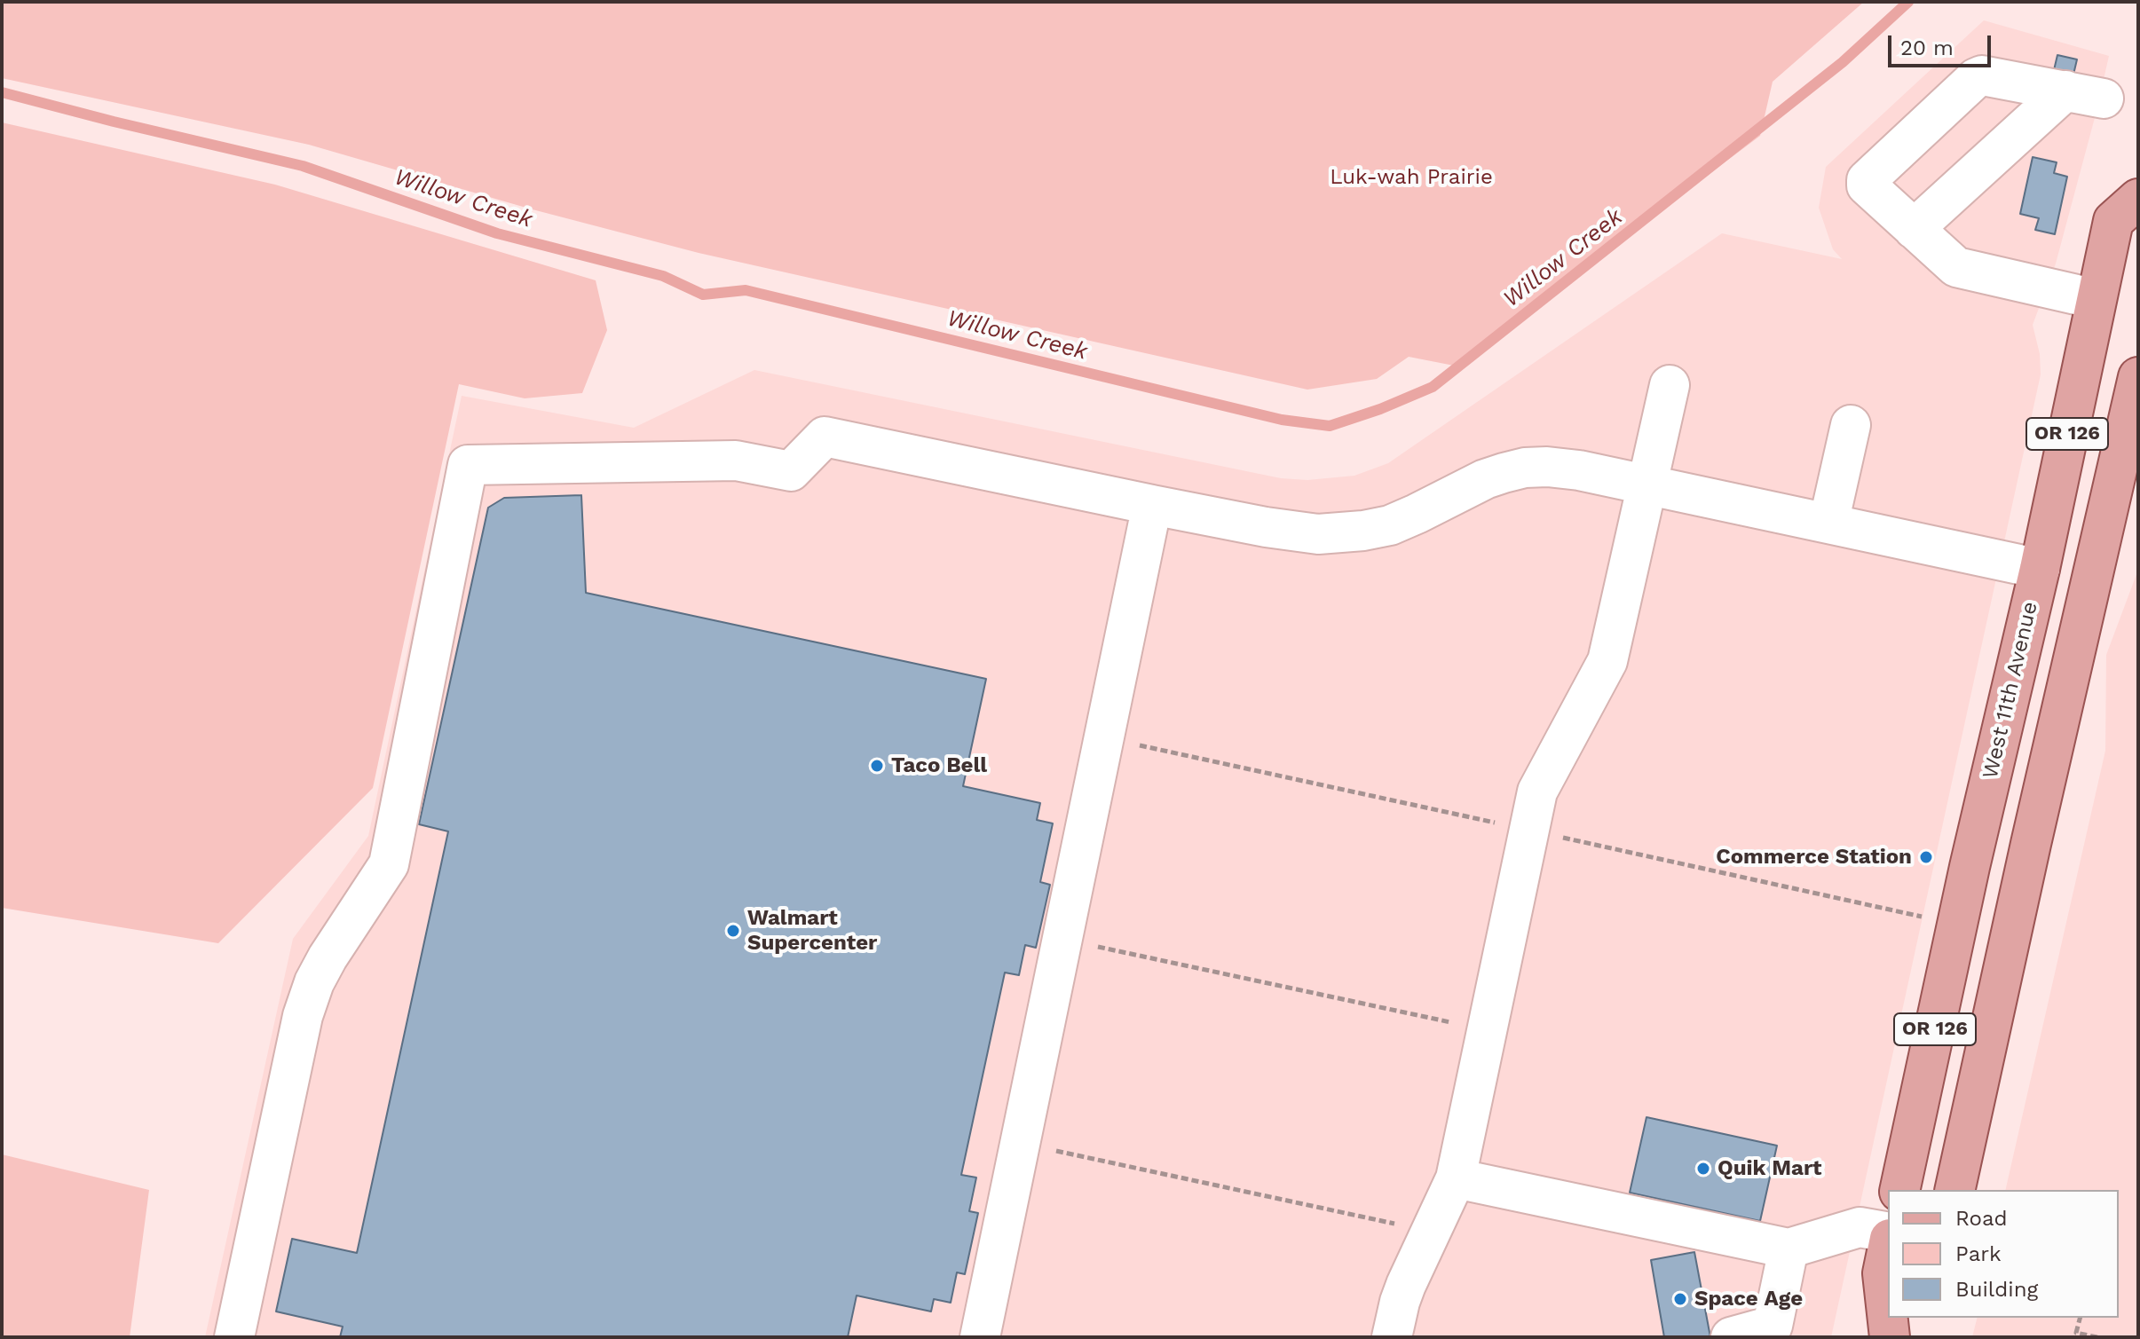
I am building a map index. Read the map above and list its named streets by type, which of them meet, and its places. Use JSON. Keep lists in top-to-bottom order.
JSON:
{
  "streets": {
    "main road": ["OR 126", "West 11th Avenue"]
  },
  "water": ["Willow Creek"],
  "parks": ["Luk-wah Prairie"],
  "places": [
    "Taco Bell",
    "Commerce Station",
    "Walmart Supercenter",
    "Quik Mart",
    "Space Age"
  ],
  "legend": ["Road", "Park", "Building"],
  "scale_bar": "20 m"
}
